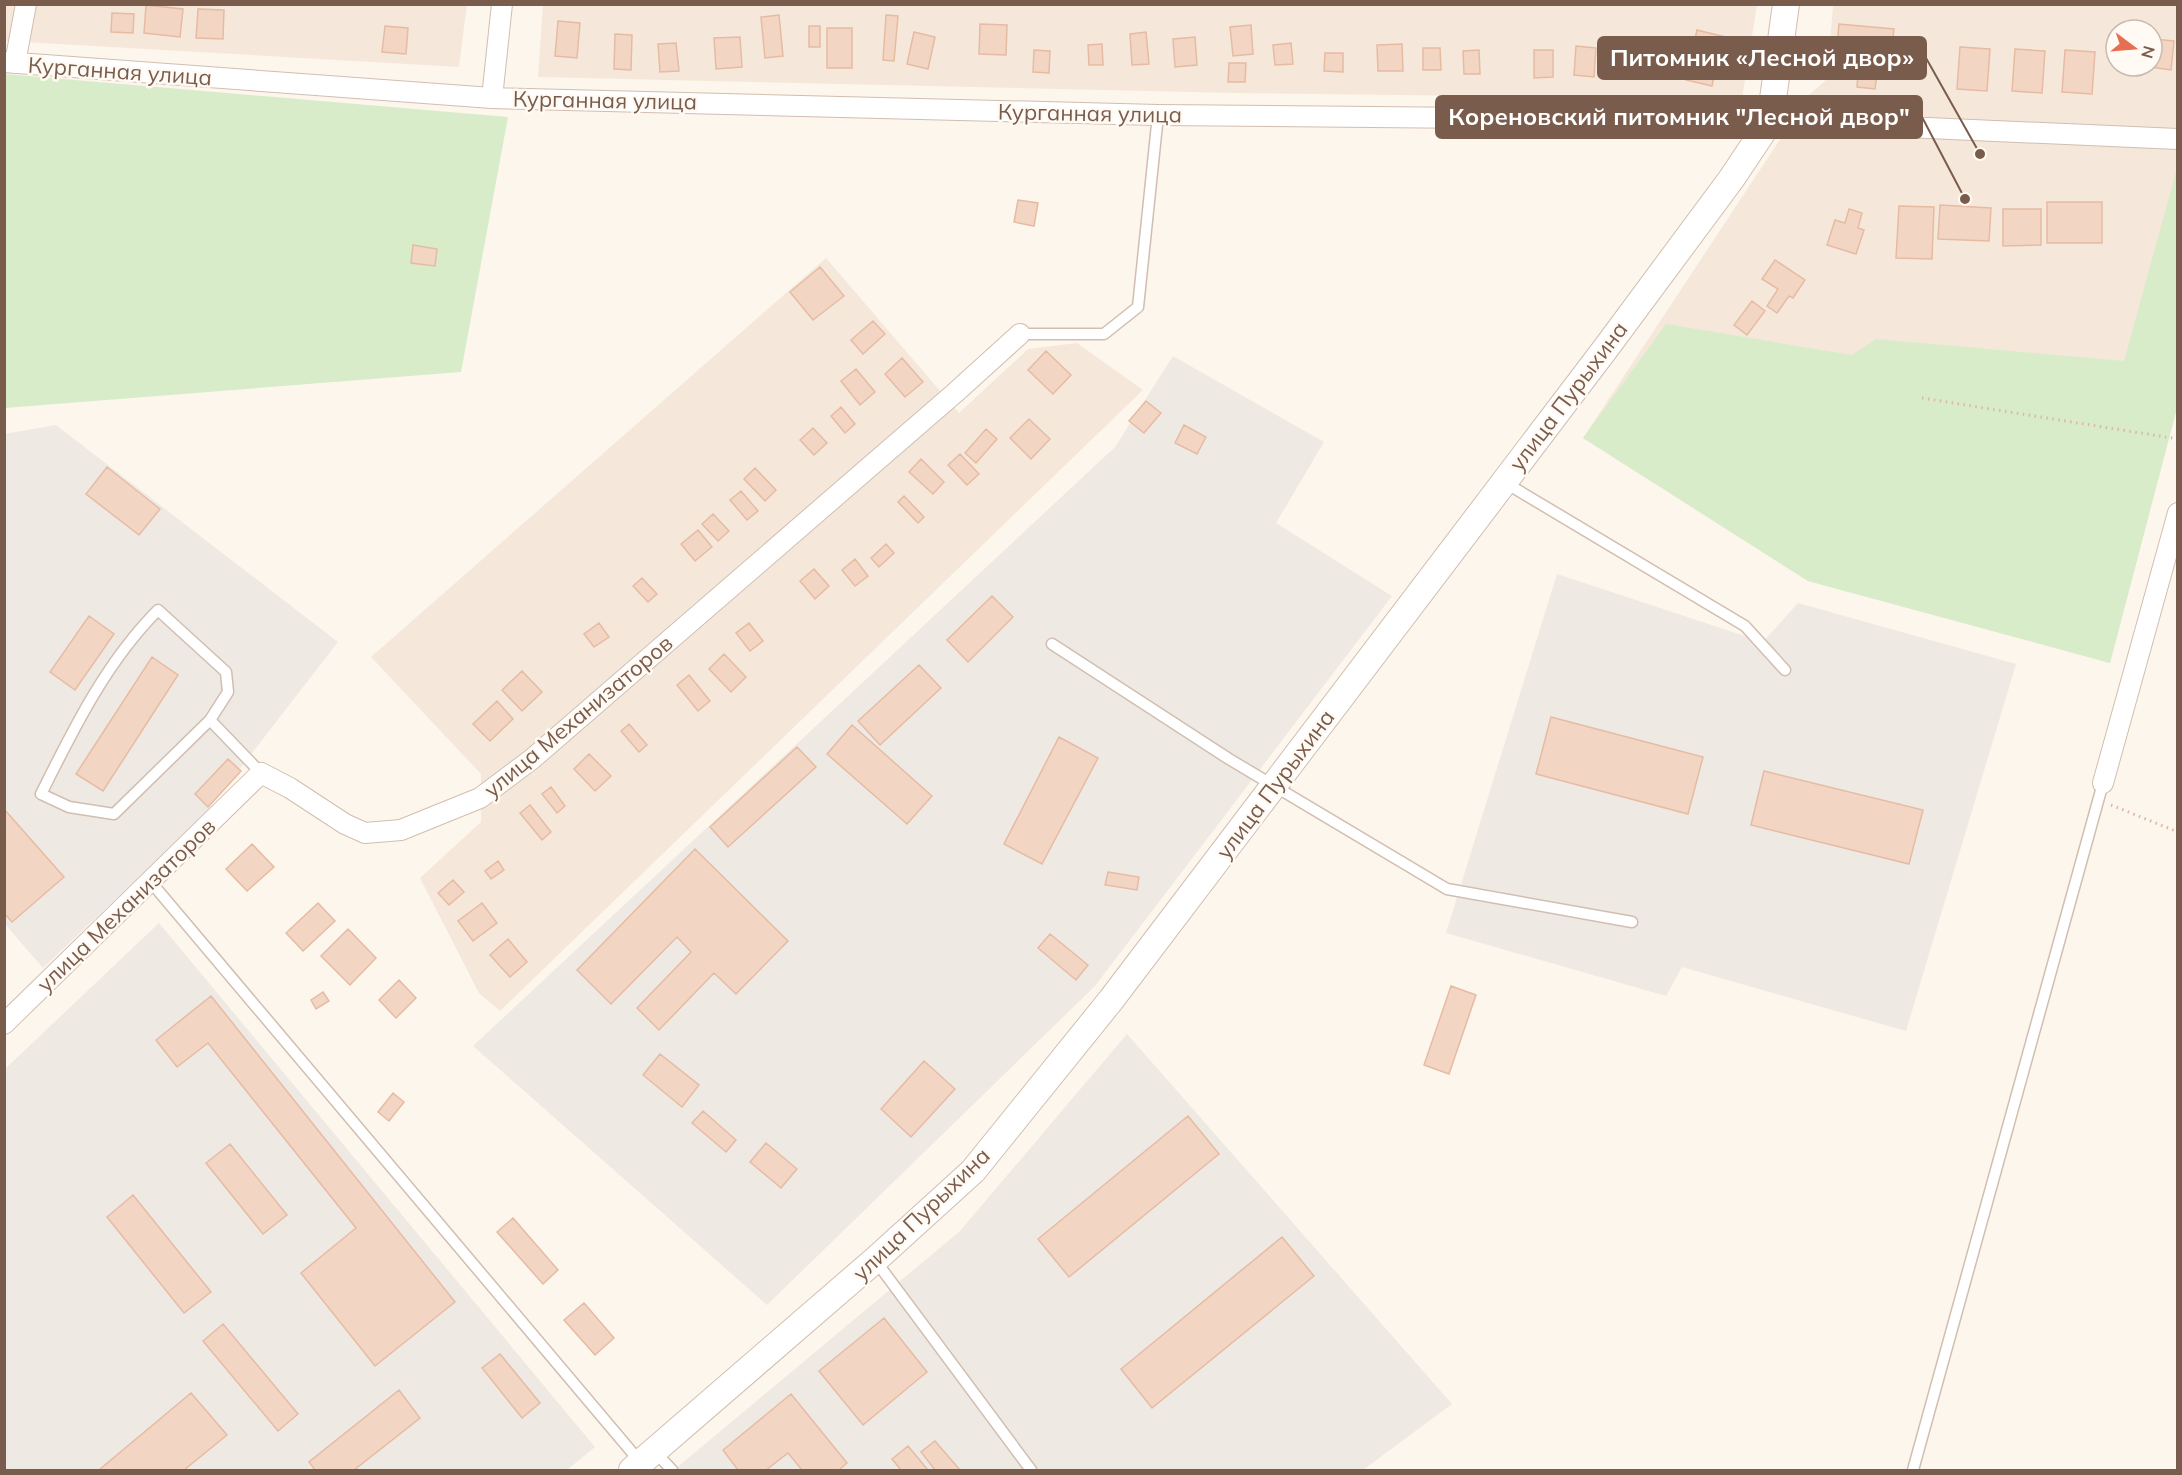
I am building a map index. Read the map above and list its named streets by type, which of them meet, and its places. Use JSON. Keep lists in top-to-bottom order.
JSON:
{
  "streets": {
    "street": ["Курганная улица", "улица Пурыхина", "улица Механизаторов"]
  },
  "crossings": [
    ["Курганная улица", "улица Пурыхина"]
  ],
  "places": ["Питомник «Лесной двор»", "Кореновский питомник \"Лесной двор\""],
  "north": "right"
}
